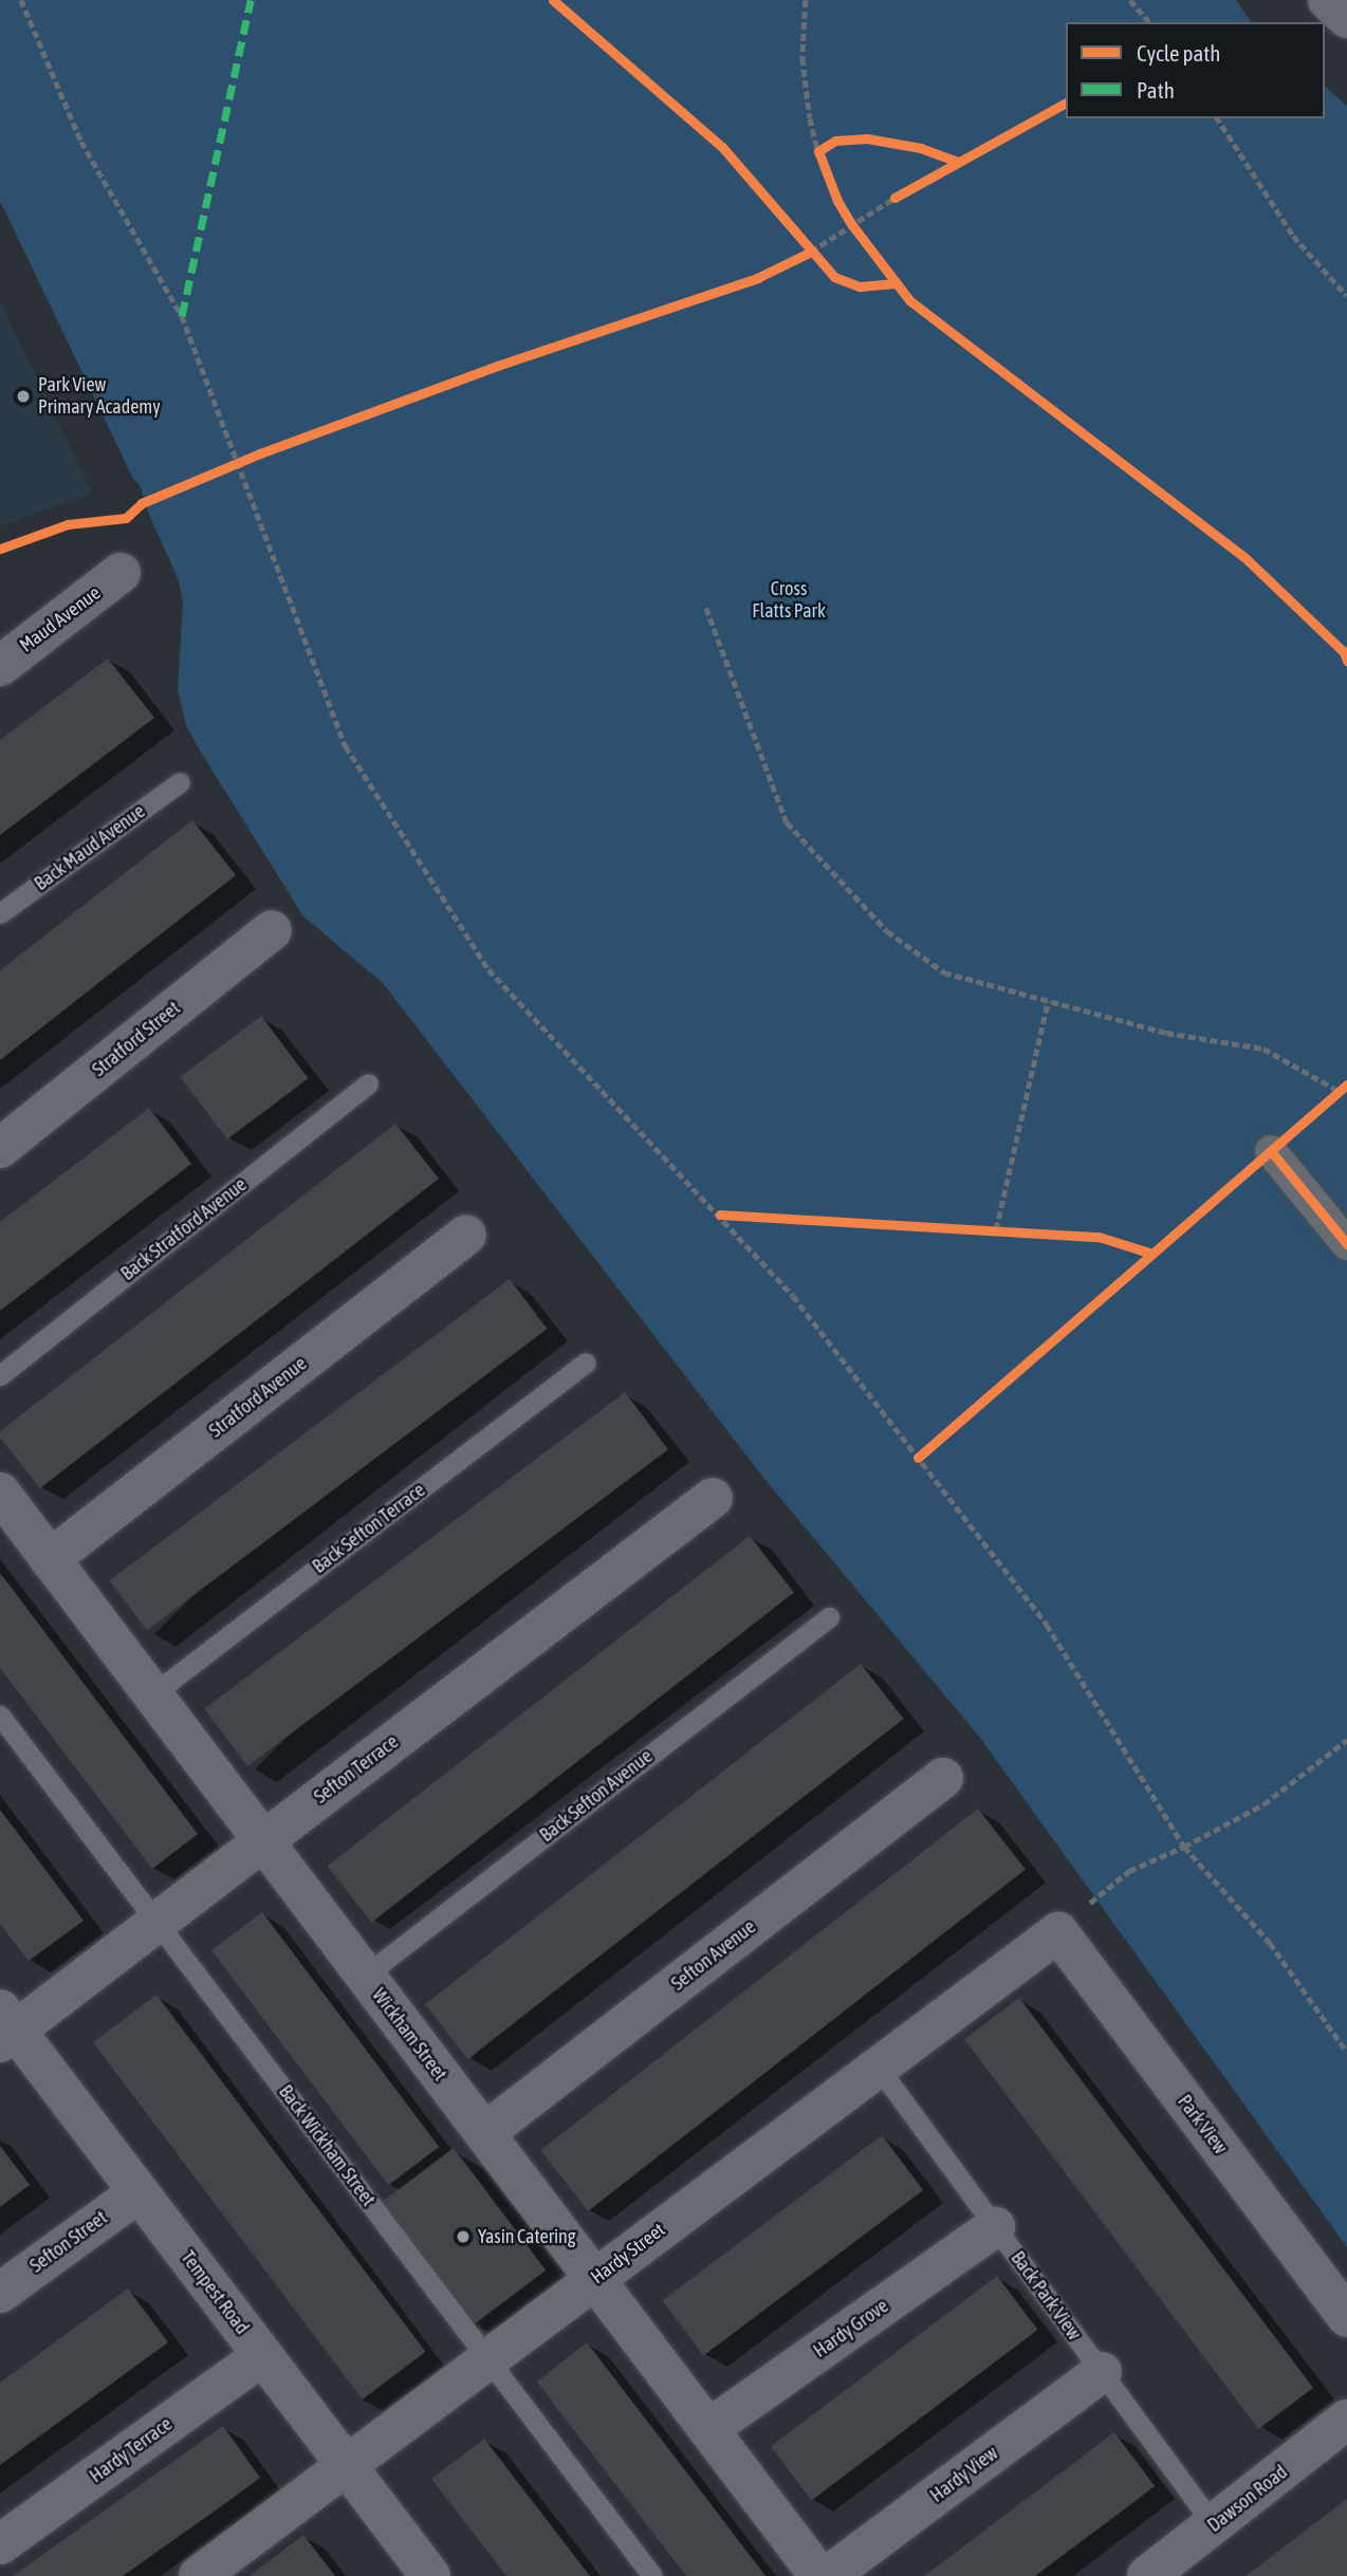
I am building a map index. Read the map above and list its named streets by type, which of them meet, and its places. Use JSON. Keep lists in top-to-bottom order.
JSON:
{
  "streets": {
    "street": [
      "Maud Avenue",
      "Stratford Street",
      "Stratford Avenue",
      "Sefton Terrace",
      "Sefton Avenue",
      "Wickham Street",
      "Park View",
      "Sefton Street",
      "Hardy Street",
      "Tempest Road",
      "Hardy Grove",
      "Hardy Terrace",
      "Hardy View",
      "Dawson Road"
    ],
    "lane": [
      "Back Maud Avenue",
      "Back Stratford Avenue",
      "Back Sefton Terrace",
      "Back Sefton Avenue",
      "Back Wickham Street",
      "Back Park View"
    ]
  },
  "crossings": [
    ["Stratford Avenue", "Wickham Street"],
    ["Back Sefton Terrace", "Wickham Street"],
    ["Sefton Terrace", "Wickham Street"],
    ["Sefton Terrace", "Back Wickham Street"],
    ["Sefton Terrace", "Tempest Road"],
    ["Back Sefton Avenue", "Wickham Street"],
    ["Sefton Avenue", "Wickham Street"],
    ["Wickham Street", "Hardy Street"],
    ["Wickham Street", "Hardy Grove"],
    ["Park View", "Hardy Street"],
    ["Back Wickham Street", "Hardy Street"],
    ["Sefton Street", "Tempest Road"],
    ["Hardy Street", "Tempest Road"],
    ["Hardy Street", "Back Park View"],
    ["Tempest Road", "Hardy Terrace"],
    ["Back Park View", "Hardy Grove"],
    ["Back Park View", "Hardy View"],
    ["Back Park View", "Dawson Road"]
  ],
  "parks": ["Cross Flatts Park"],
  "places": ["Park View Primary Academy", "Yasin Catering"],
  "legend": ["Cycle path", "Path"]
}
